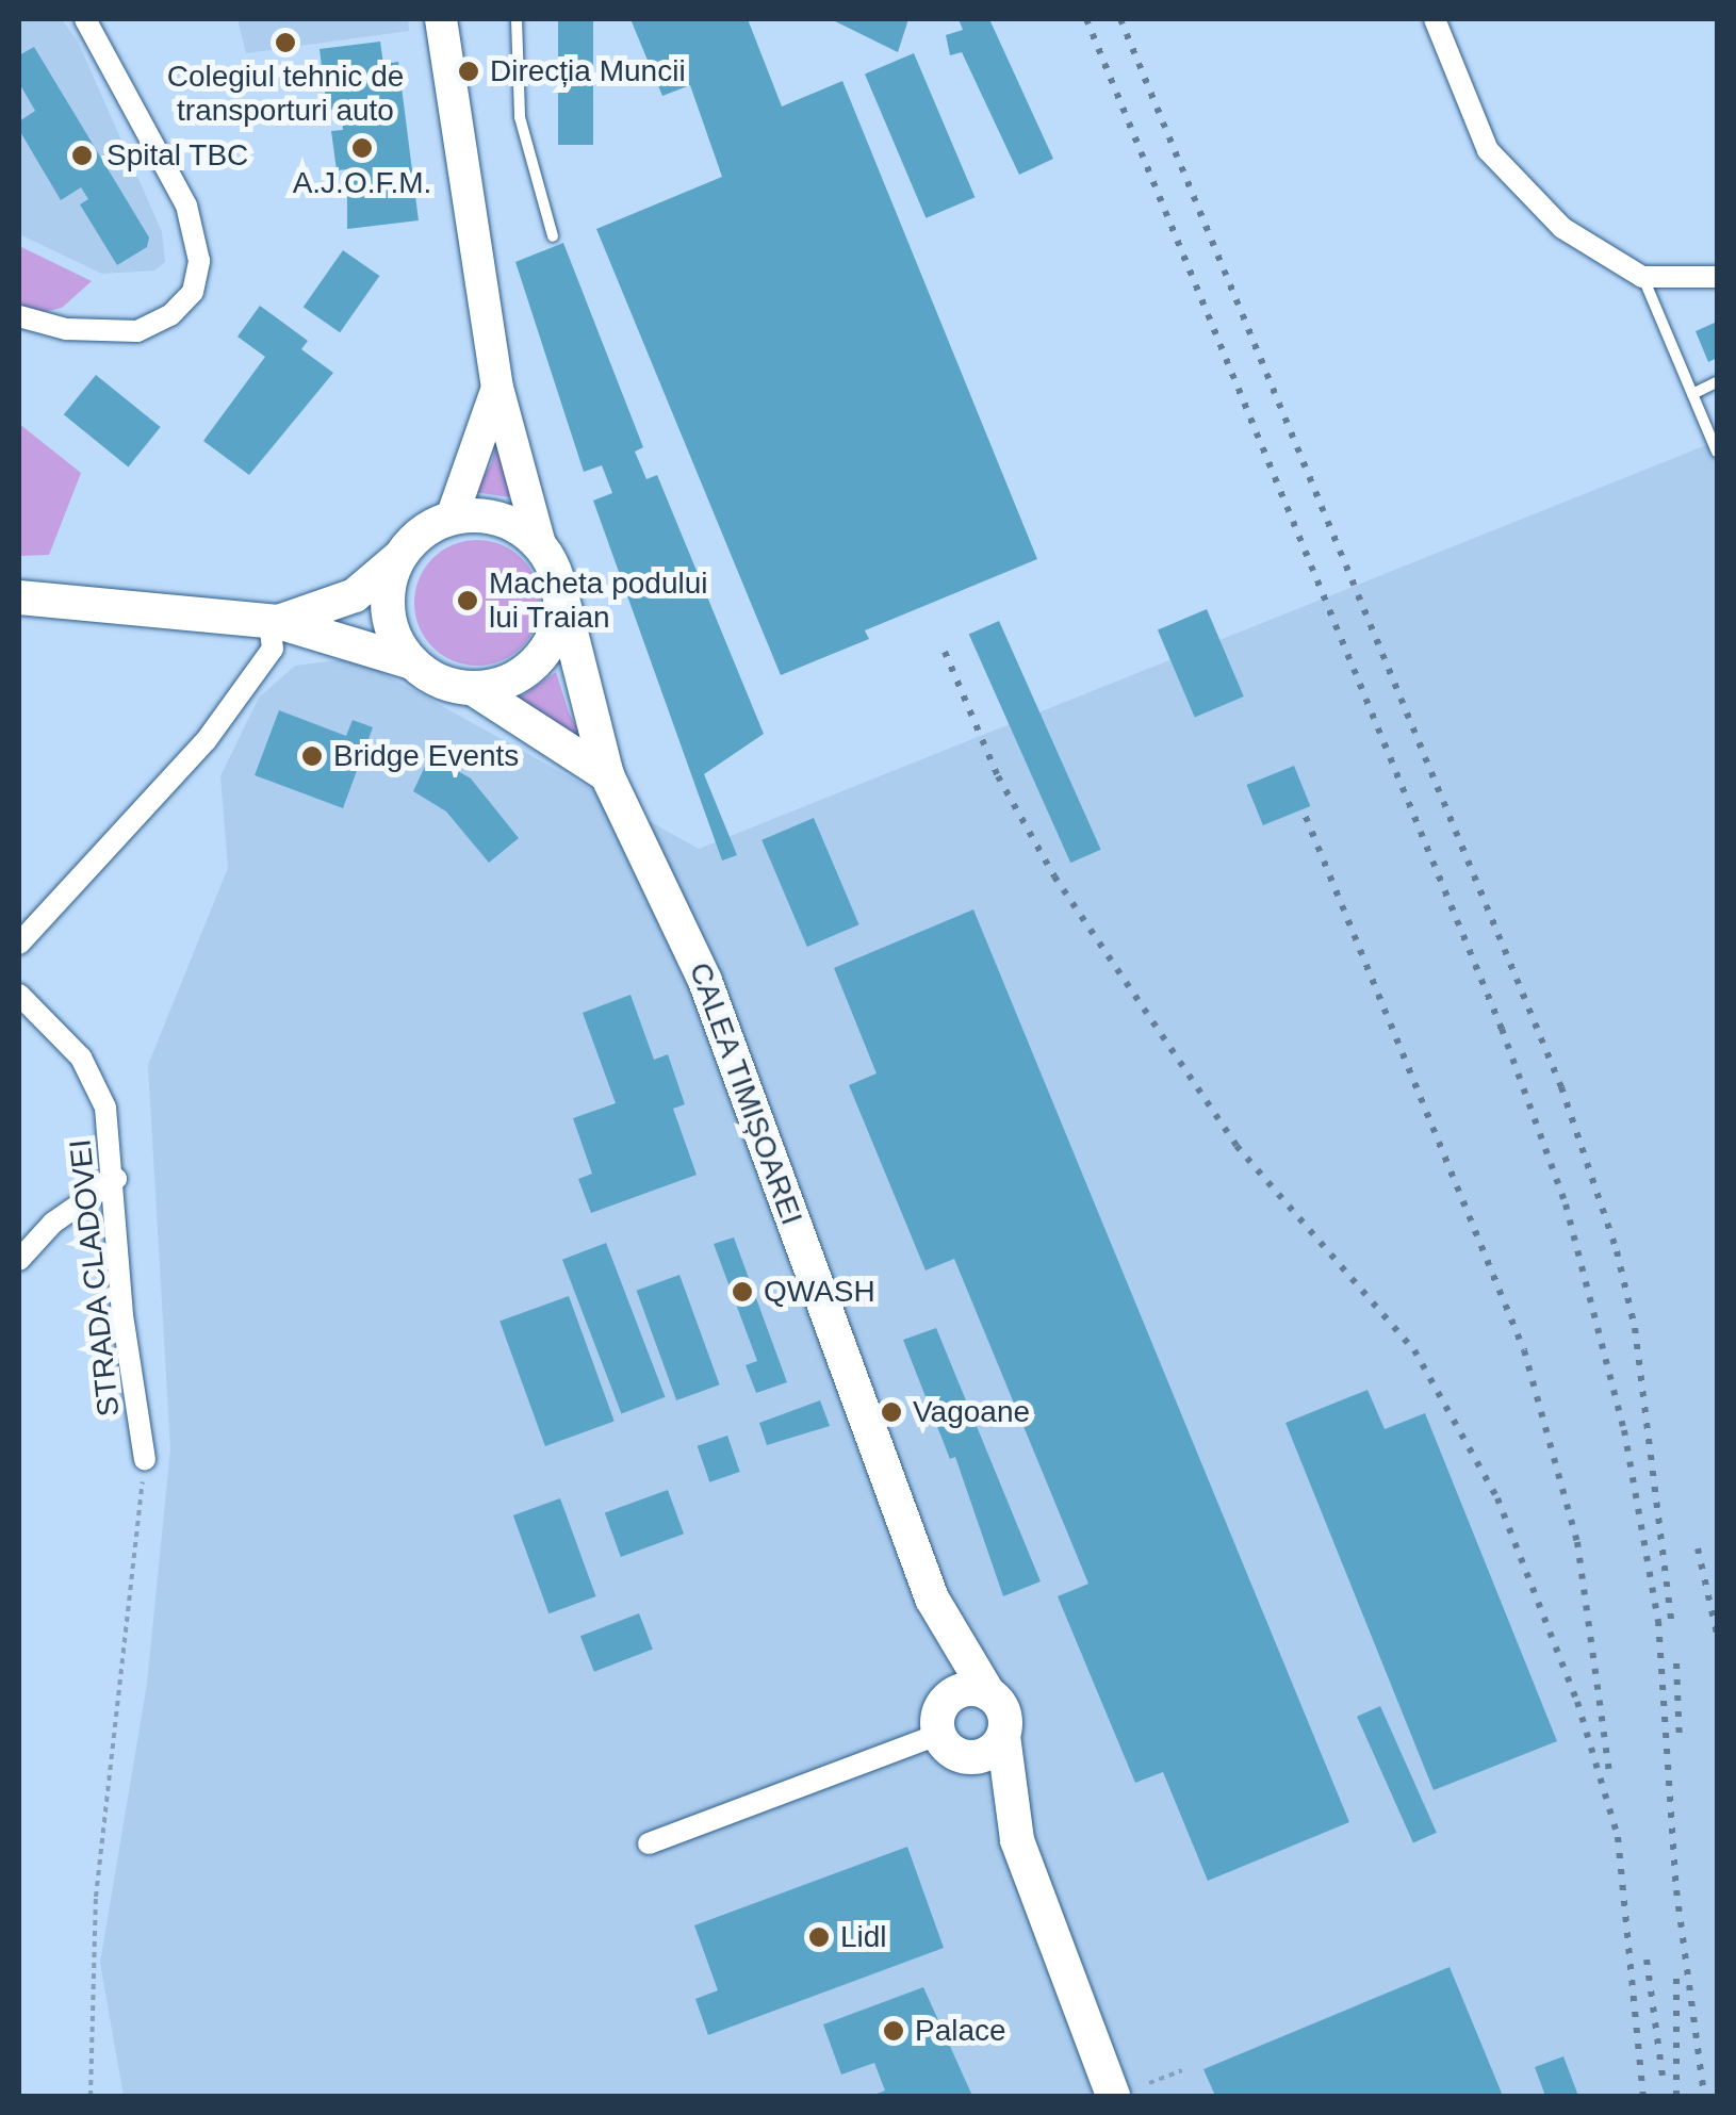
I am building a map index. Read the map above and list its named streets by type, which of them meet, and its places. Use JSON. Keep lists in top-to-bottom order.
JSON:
{
  "streets": {
    "main road": ["CALEA TIMIȘOAREI"],
    "street": ["STRADA CLADOVEI"]
  },
  "places": [
    "Colegiul tehnic de transporturi auto",
    "Direcția Muncii",
    "A.J.O.F.M.",
    "Spital TBC",
    "Macheta podului lui Traian",
    "Bridge Events",
    "QWASH",
    "Vagoane",
    "Lidl",
    "Palace"
  ]
}
